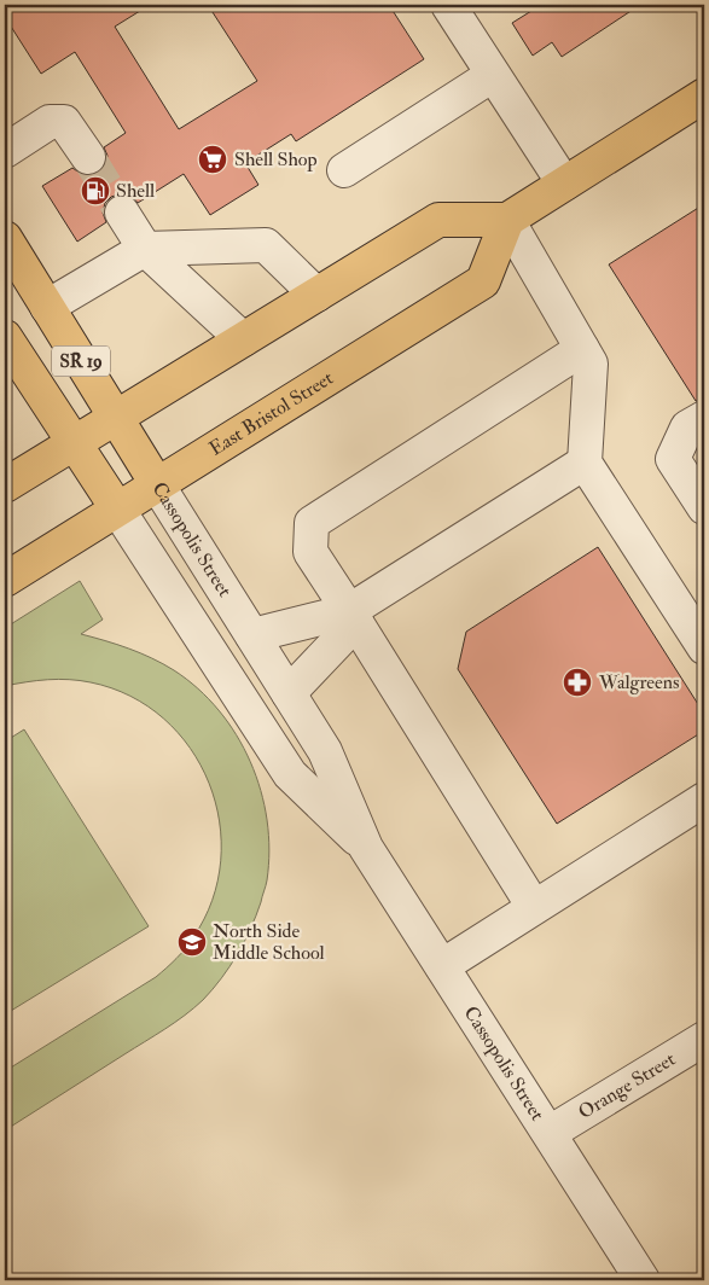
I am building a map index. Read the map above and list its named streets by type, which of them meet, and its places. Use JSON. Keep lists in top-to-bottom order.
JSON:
{
  "streets": {
    "main road": ["SR 19", "East Bristol Street", "Cassopolis Street"],
    "street": ["Orange Street"]
  },
  "crossings": [
    ["East Bristol Street", "Cassopolis Street"],
    ["Cassopolis Street", "Orange Street"]
  ],
  "places": {
    "supermarket": ["Shell Shop"],
    "fuel station": ["Shell"],
    "pharmacy": ["Walgreens"],
    "school or university": ["North Side Middle School"]
  }
}
